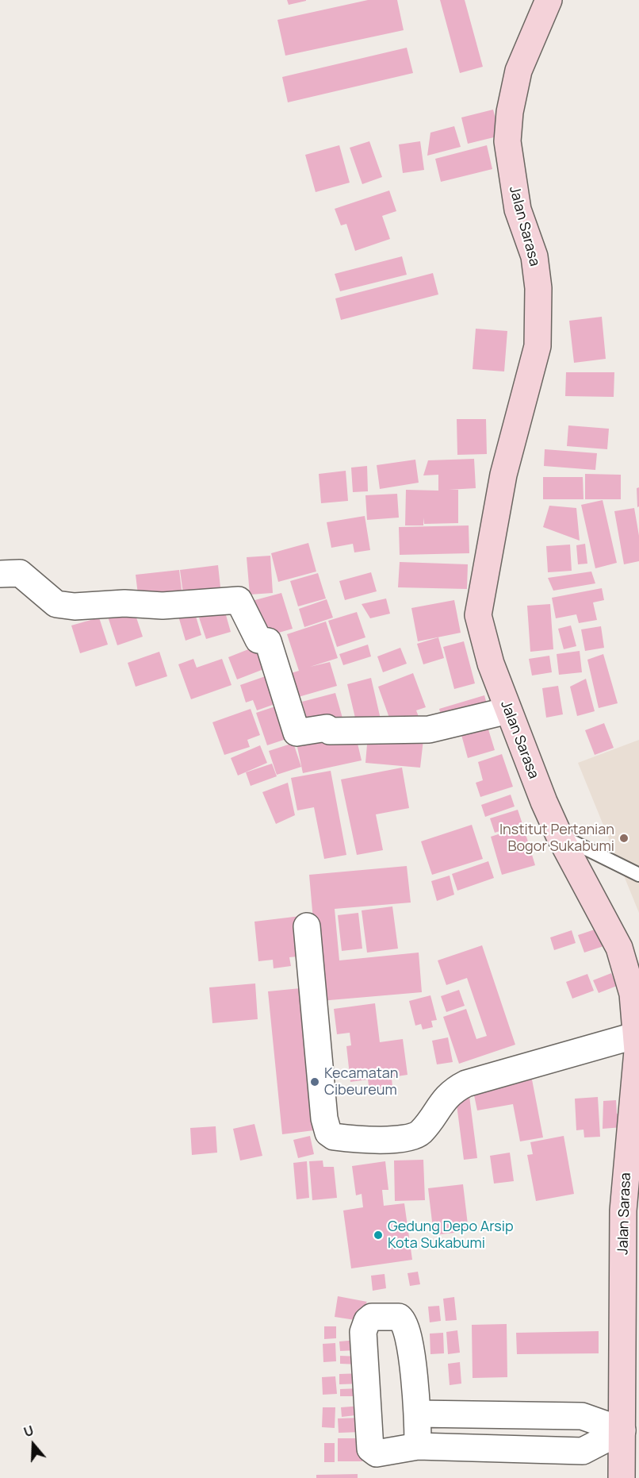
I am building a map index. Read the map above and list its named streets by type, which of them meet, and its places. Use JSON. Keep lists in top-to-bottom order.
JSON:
{
  "streets": {
    "street": ["Jalan Sarasa"]
  },
  "places": ["Institut Pertanian Bogor Sukabumi", "Kecamatan Cibeureum", "Gedung Depo Arsip Kota Sukabumi"],
  "north": "top"
}
